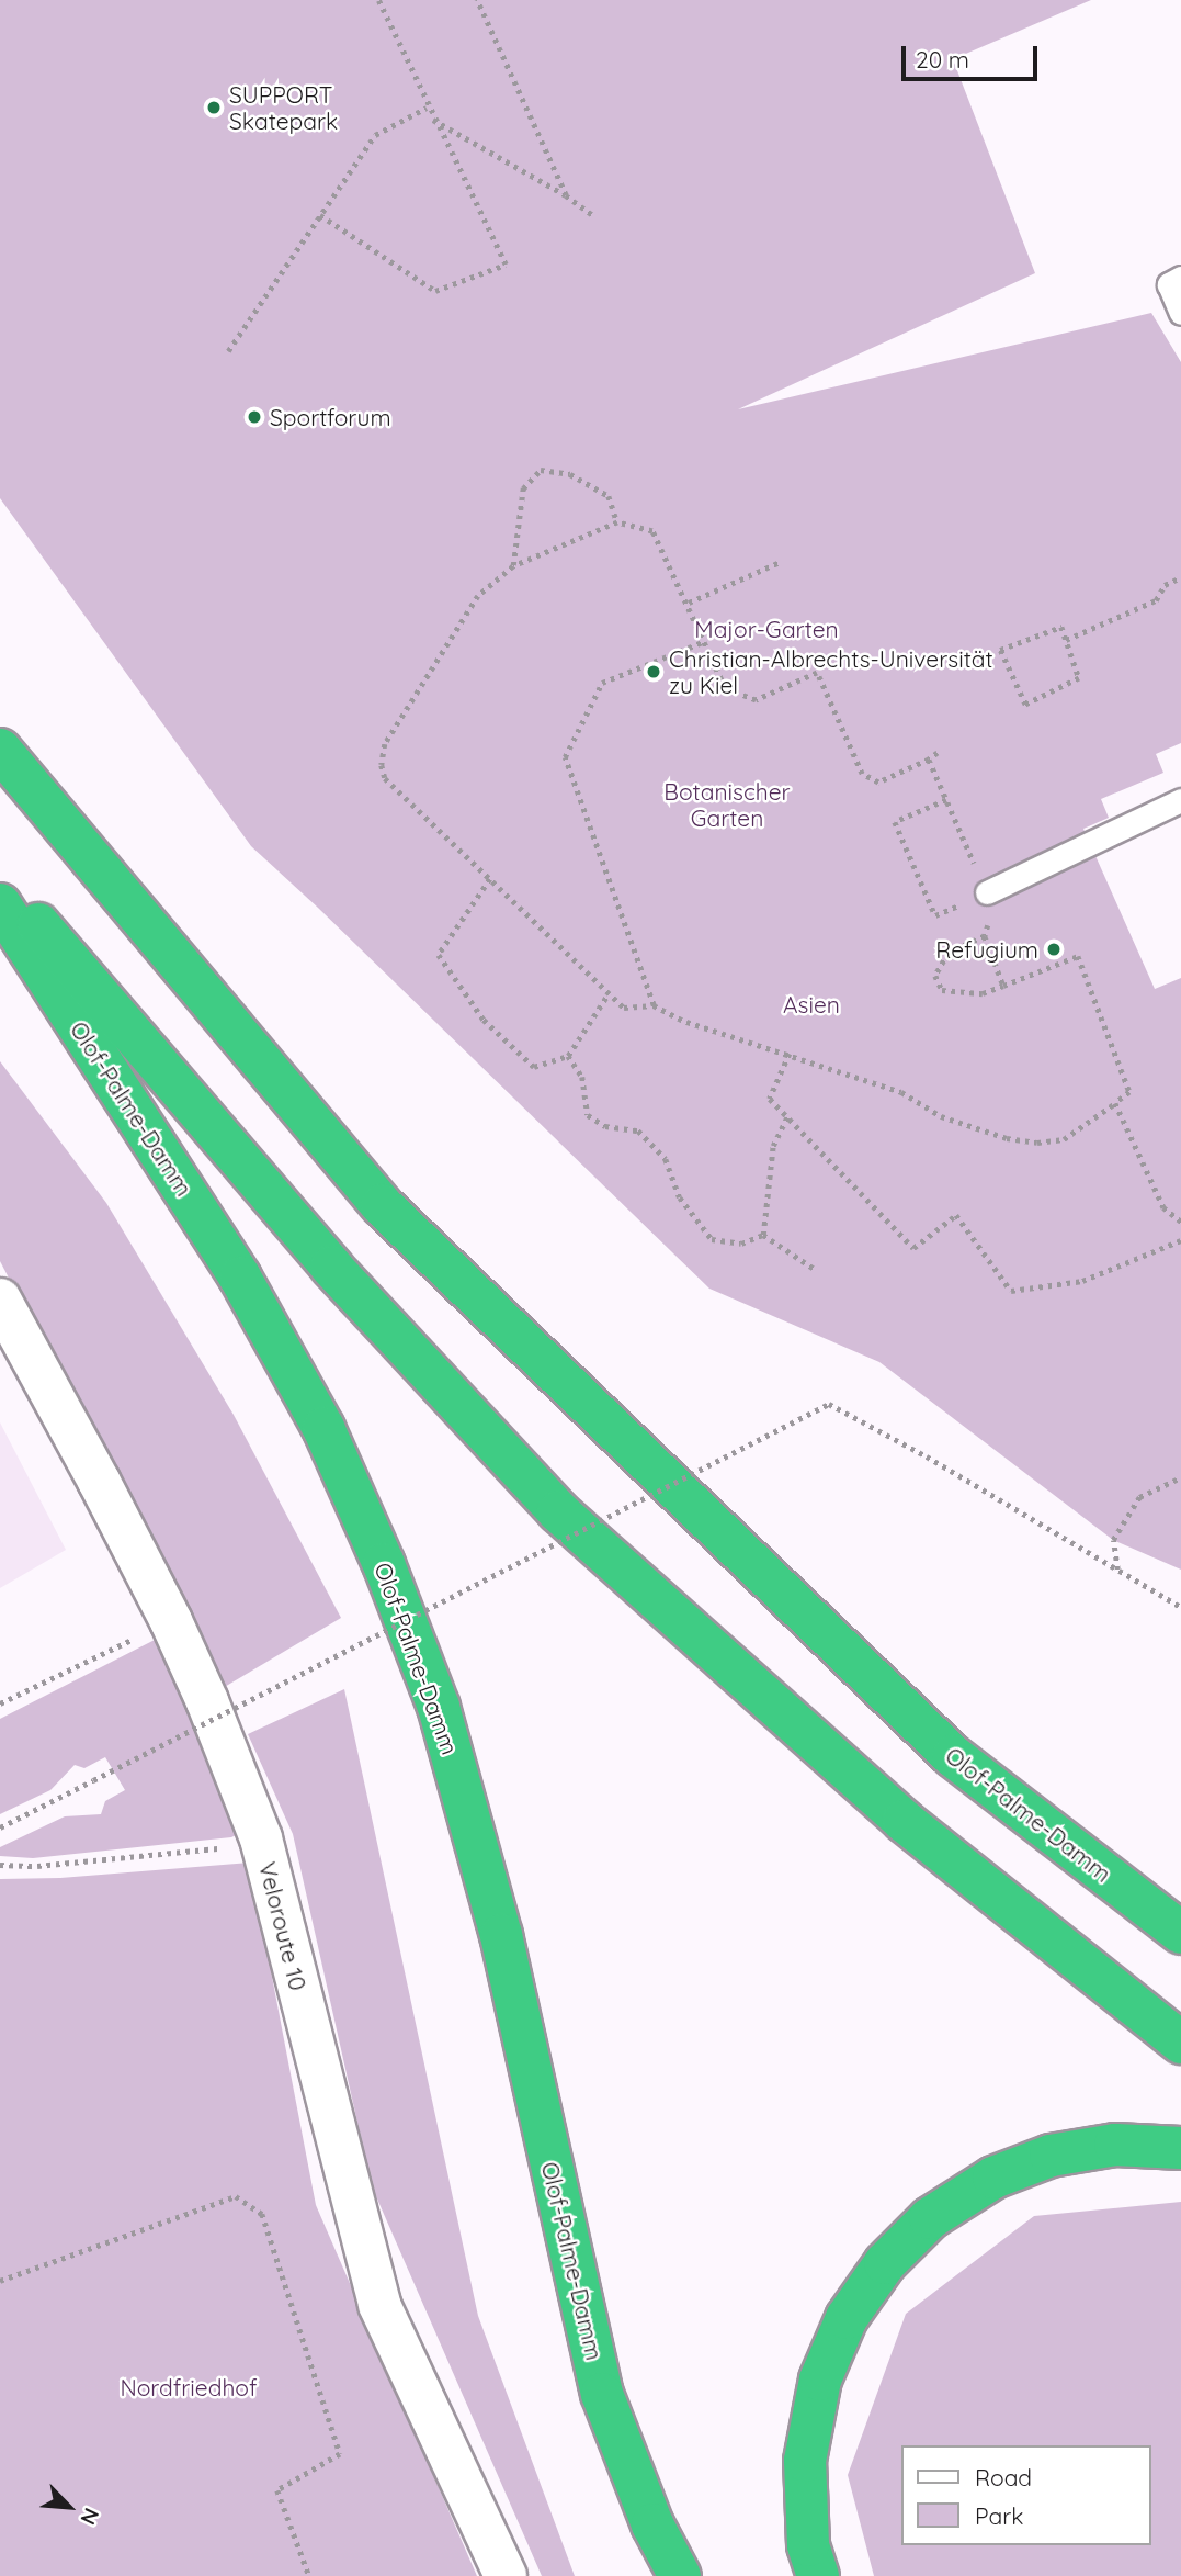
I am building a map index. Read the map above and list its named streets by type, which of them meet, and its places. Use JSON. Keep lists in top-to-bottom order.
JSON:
{
  "streets": {
    "highway": ["Olof-Palme-Damm"],
    "street": ["Veloroute 10"]
  },
  "parks": [
    "Major-Garten",
    "Botanischer Garten",
    "Asien",
    "Nordfriedhof"
  ],
  "places": [
    "SUPPORT Skatepark",
    "Sportforum",
    "Christian-Albrechts-Universität zu Kiel",
    "Refugium"
  ],
  "legend": ["Road", "Park"],
  "scale_bar": "20 m",
  "north": "bottom right"
}
